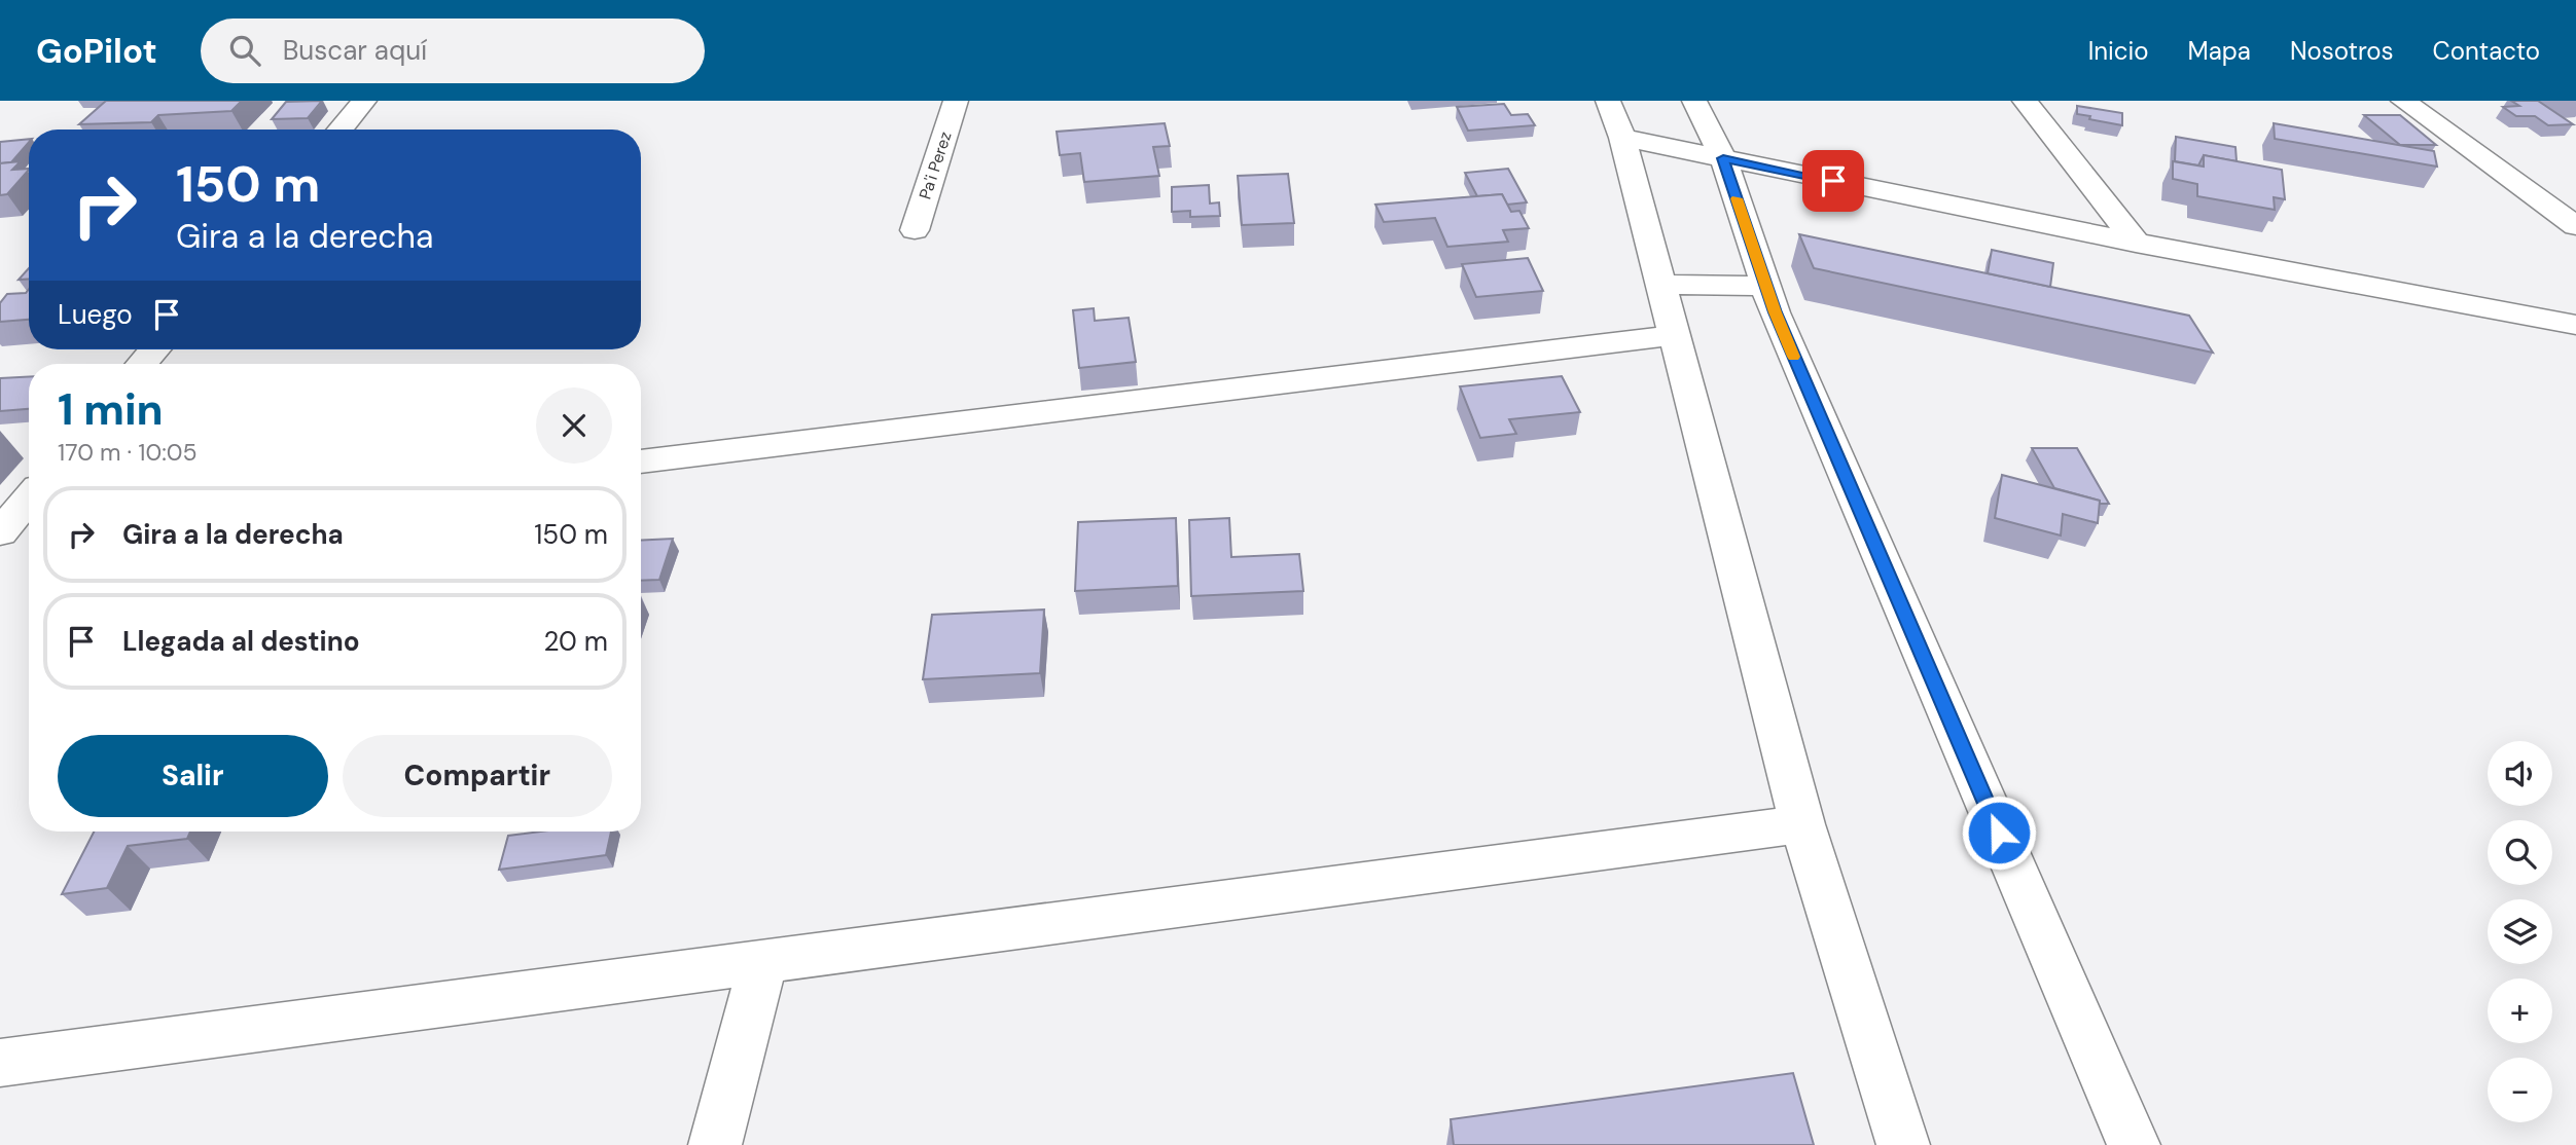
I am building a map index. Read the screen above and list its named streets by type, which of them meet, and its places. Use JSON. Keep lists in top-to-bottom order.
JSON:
{
  "streets": {
    "street": ["Pa'i Perez"]
  },
  "page": {
    "header": "GoPilot",
    "search": "Buscar aquí",
    "nav": [
      "Inicio",
      "Mapa",
      "Nosotros",
      "Contacto"
    ],
    "turn": ["150 m", "Gira a la derecha"],
    "then": "Luego",
    "heading": ["1 min", "170 m · 10:05"],
    "list": [
      {
        "name": "Gira a la derecha",
        "value": "150 m"
      },
      {
        "name": "Llegada al destino",
        "value": "20 m"
      }
    ],
    "buttons": ["Salir", "Compartir"],
    "map_buttons": ["+", "−"]
  }
}
